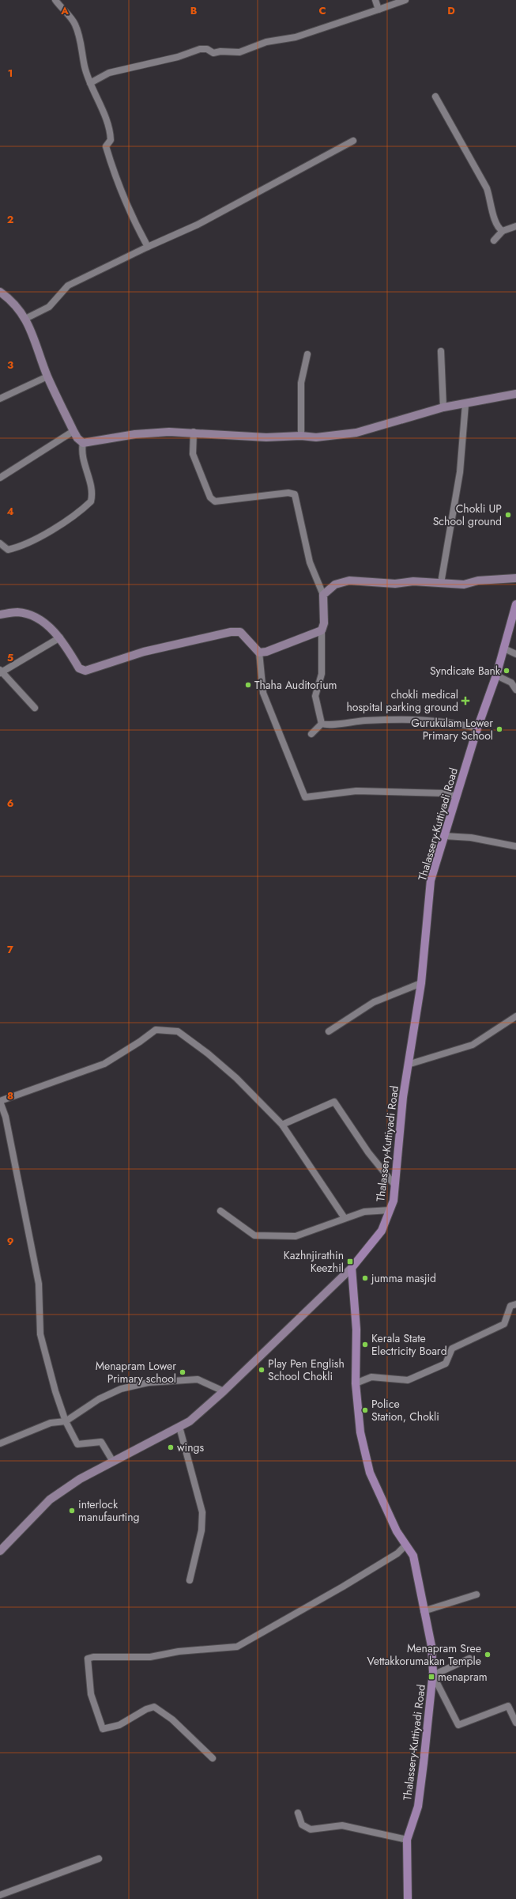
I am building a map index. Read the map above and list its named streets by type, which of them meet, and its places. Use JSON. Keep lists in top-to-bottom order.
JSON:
{
  "streets": {
    "main road": ["Thalassery-Kuttiyadi Road"]
  },
  "places": {
    "other": [
      "Chokli UP School ground",
      "Syndicate Bank",
      "Thaha Auditorium",
      "Gurukulam Lower Primary School",
      "jumma masjid",
      "Kerala State Electricity Board",
      "Play Pen English School Chokli",
      "Menapram Lower Primary school",
      "Police Station, Chokli",
      "wings",
      "interlock manufaurting",
      "Menapram Sree Vettakkorumakan Temple"
    ],
    "health": ["chokli medical hospital parking ground"],
    "transit": ["Kazhnjirathin Keezhil", "menapram"]
  },
  "grid": {
    "columns": [
      "A",
      "B",
      "C",
      "D"
    ],
    "rows": [
      "1",
      "2",
      "3",
      "4",
      "5",
      "6",
      "7",
      "8",
      "9"
    ]
  }
}
